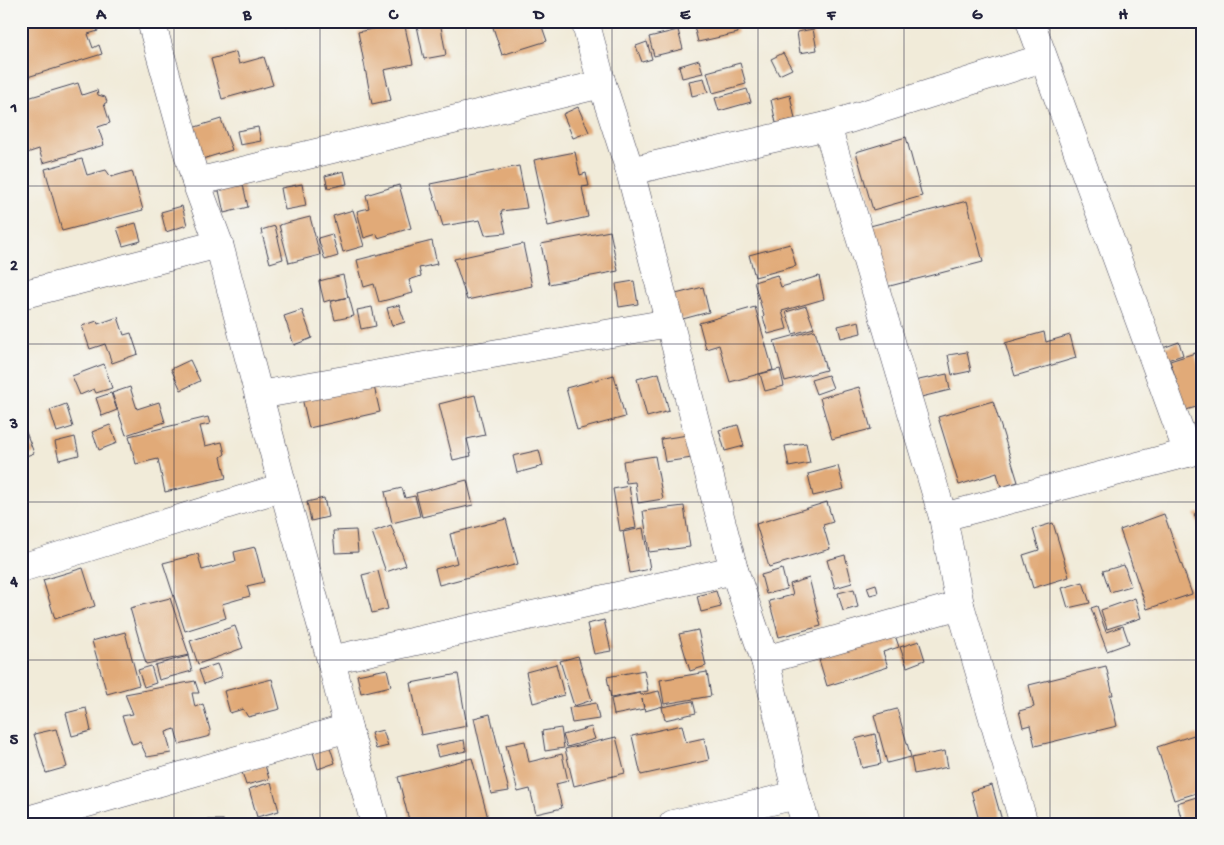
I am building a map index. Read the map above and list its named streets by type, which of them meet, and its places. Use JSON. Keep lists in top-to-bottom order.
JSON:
{
  "grid": {
    "columns": [
      "A",
      "B",
      "C",
      "D",
      "E",
      "F",
      "G",
      "H"
    ],
    "rows": [
      "1",
      "2",
      "3",
      "4",
      "5"
    ]
  }
}
